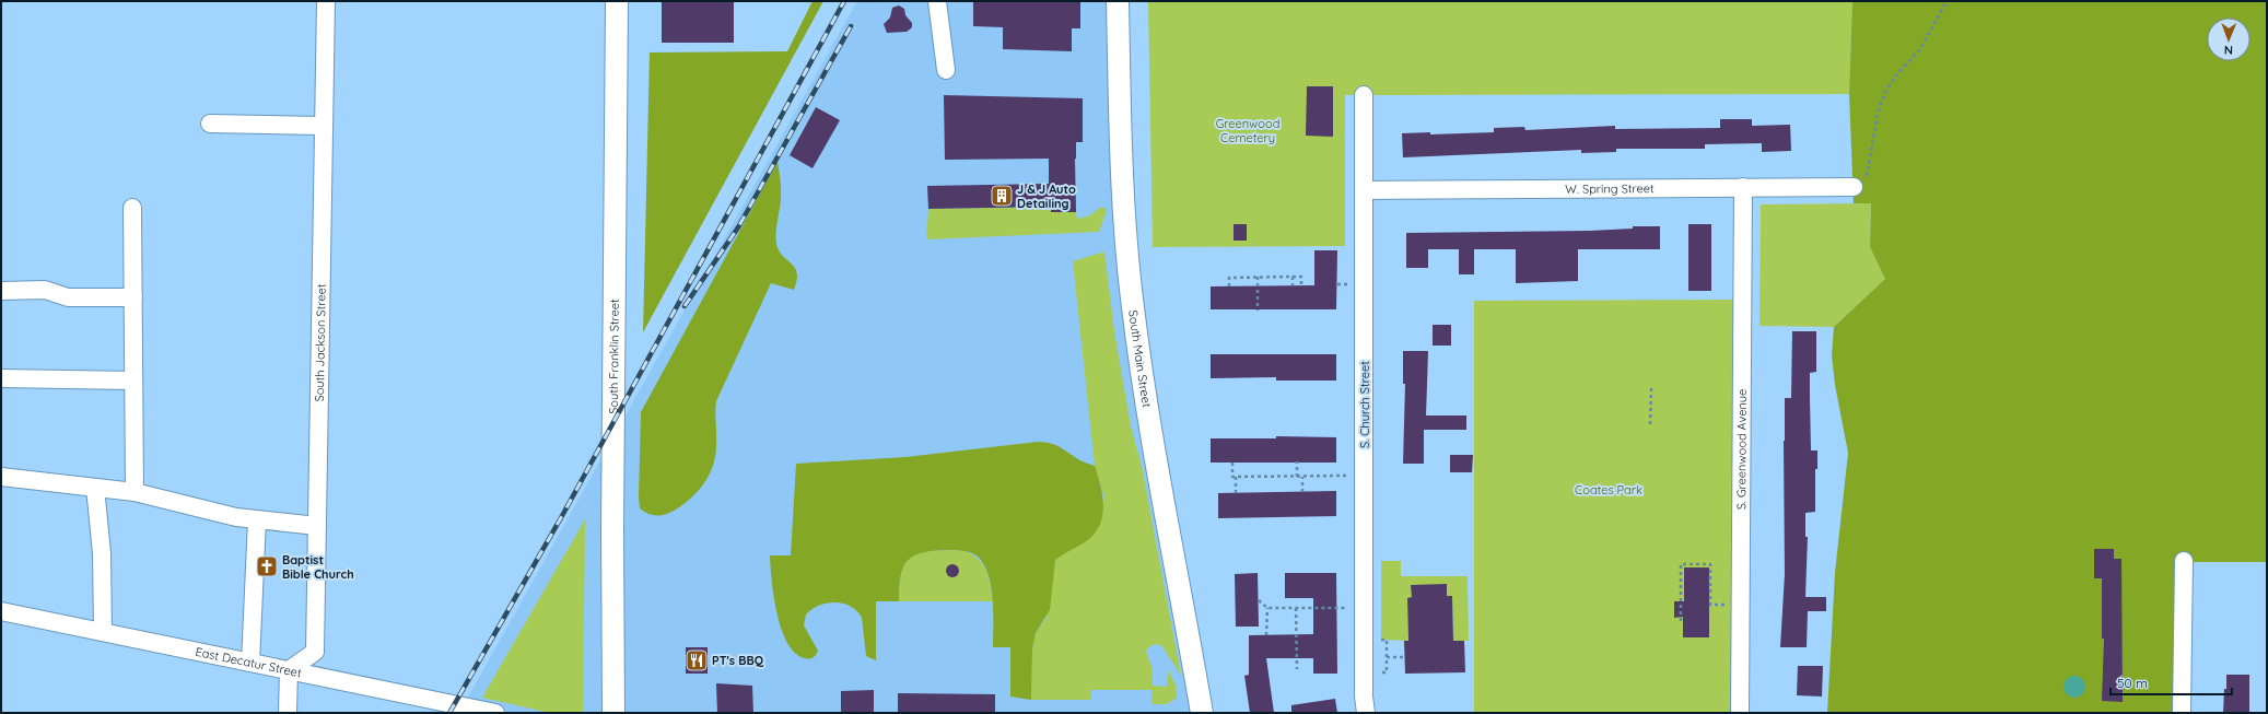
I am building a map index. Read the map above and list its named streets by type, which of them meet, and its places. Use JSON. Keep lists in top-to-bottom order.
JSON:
{
  "streets": {
    "main road": ["South Franklin Street", "South Main Street"],
    "street": [
      "W. Spring Street",
      "South Jackson Street",
      "S. Church Street",
      "S. Greenwood Avenue",
      "East Decatur Street"
    ]
  },
  "crossings": [
    ["W. Spring Street", "S. Church Street"],
    ["W. Spring Street", "S. Greenwood Avenue"],
    ["South Jackson Street", "East Decatur Street"]
  ],
  "parks": ["Greenwood Cemetery", "Coates Park"],
  "places": {
    "building": ["J & J Auto Detailing"],
    "church": ["Baptist Bible Church"],
    "restaurant": ["PT's BBQ"]
  },
  "scale_bar": "50 m",
  "north": "bottom"
}
